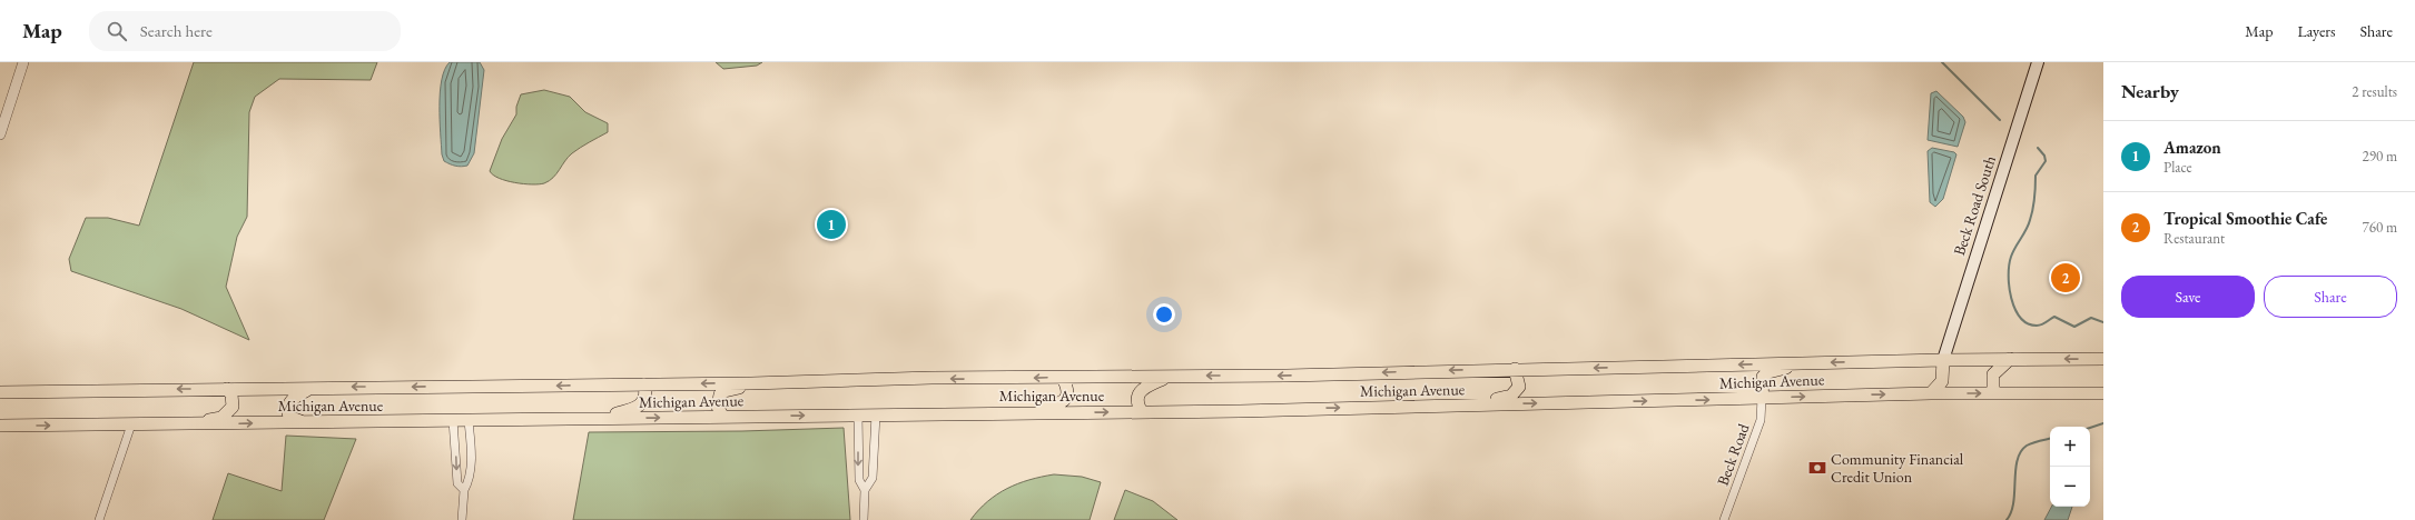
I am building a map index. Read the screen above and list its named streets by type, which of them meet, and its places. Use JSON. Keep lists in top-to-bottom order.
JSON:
{
  "streets": {
    "main road": ["Beck Road South", "Michigan Avenue"],
    "street": ["Beck Road"]
  },
  "crossings": [
    ["Beck Road South", "Michigan Avenue"],
    ["Michigan Avenue", "Beck Road"]
  ],
  "places": {
    "bank": ["Community Financial Credit Union"]
  },
  "page": {
    "header": "Map",
    "search": "Search here",
    "nav": ["Map", "Layers", "Share"],
    "heading": ["Nearby", "2 results"],
    "list": [
      {
        "mark": "1",
        "name": "Amazon",
        "note": "Place",
        "value": "290 m"
      },
      {
        "mark": "2",
        "name": "Tropical Smoothie Cafe",
        "note": "Restaurant",
        "value": "760 m"
      }
    ],
    "pins": ["1", "2"],
    "buttons": ["Save", "Share"],
    "map_buttons": ["+", "−"]
  }
}
